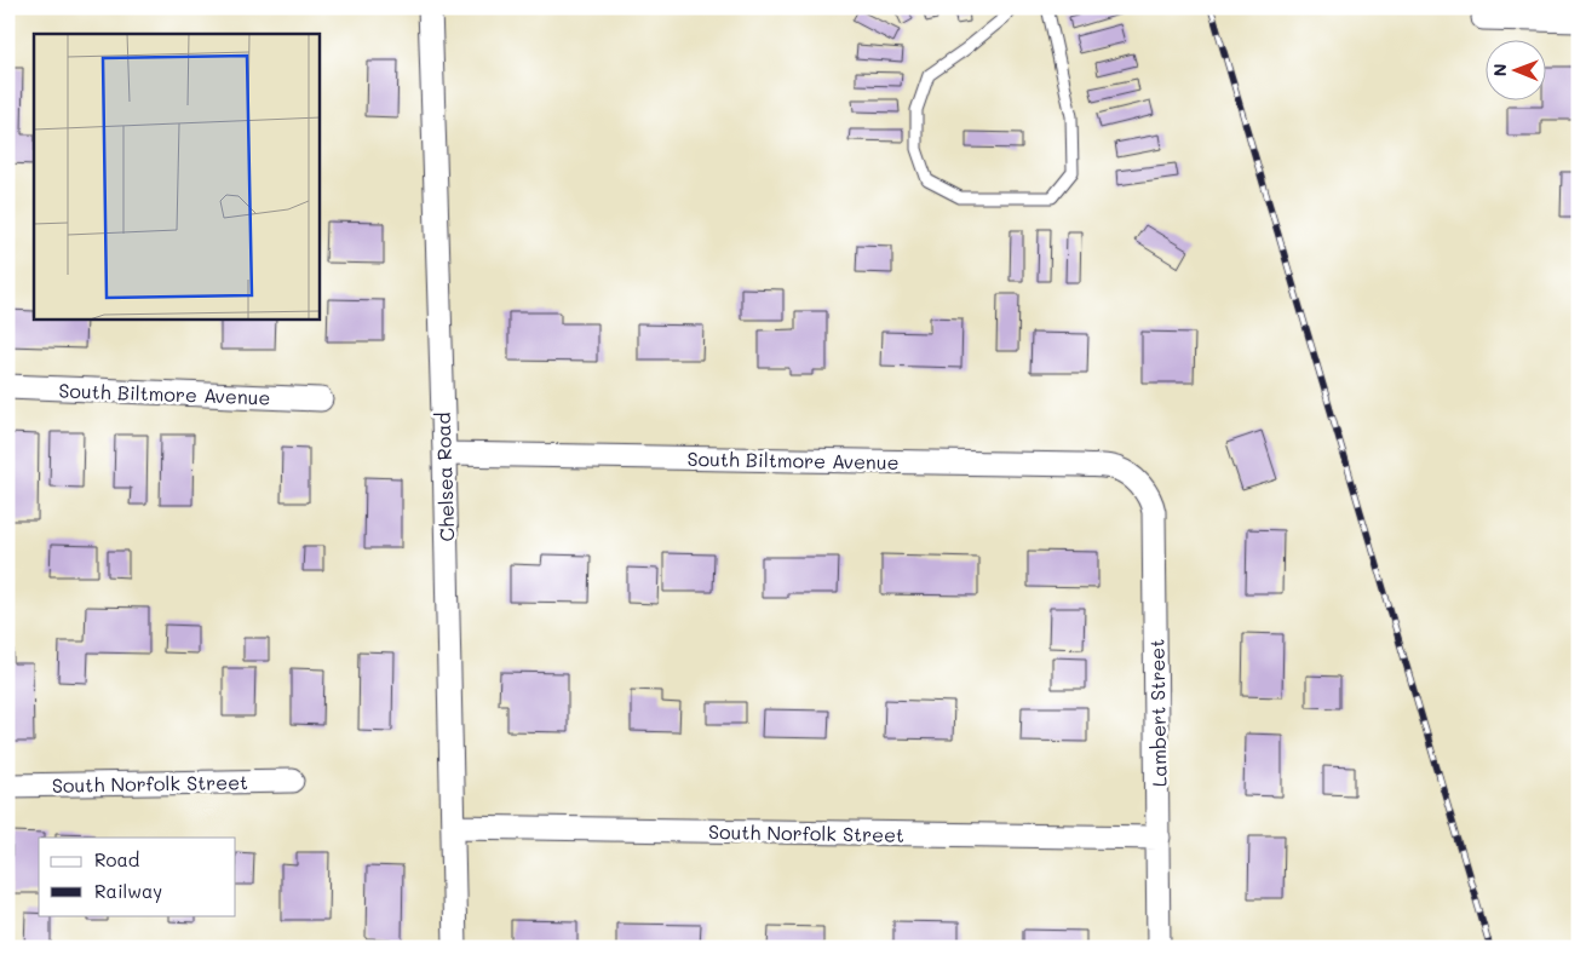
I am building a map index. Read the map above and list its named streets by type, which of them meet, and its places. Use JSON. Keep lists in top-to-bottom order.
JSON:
{
  "streets": {
    "street": [
      "South Biltmore Avenue",
      "Chelsea Road",
      "Lambert Street",
      "South Norfolk Street"
    ]
  },
  "crossings": [
    ["South Biltmore Avenue", "Chelsea Road"],
    ["South Biltmore Avenue", "Lambert Street"],
    ["Chelsea Road", "South Norfolk Street"],
    ["Lambert Street", "South Norfolk Street"]
  ],
  "legend": ["Road", "Railway"],
  "north": "left"
}
